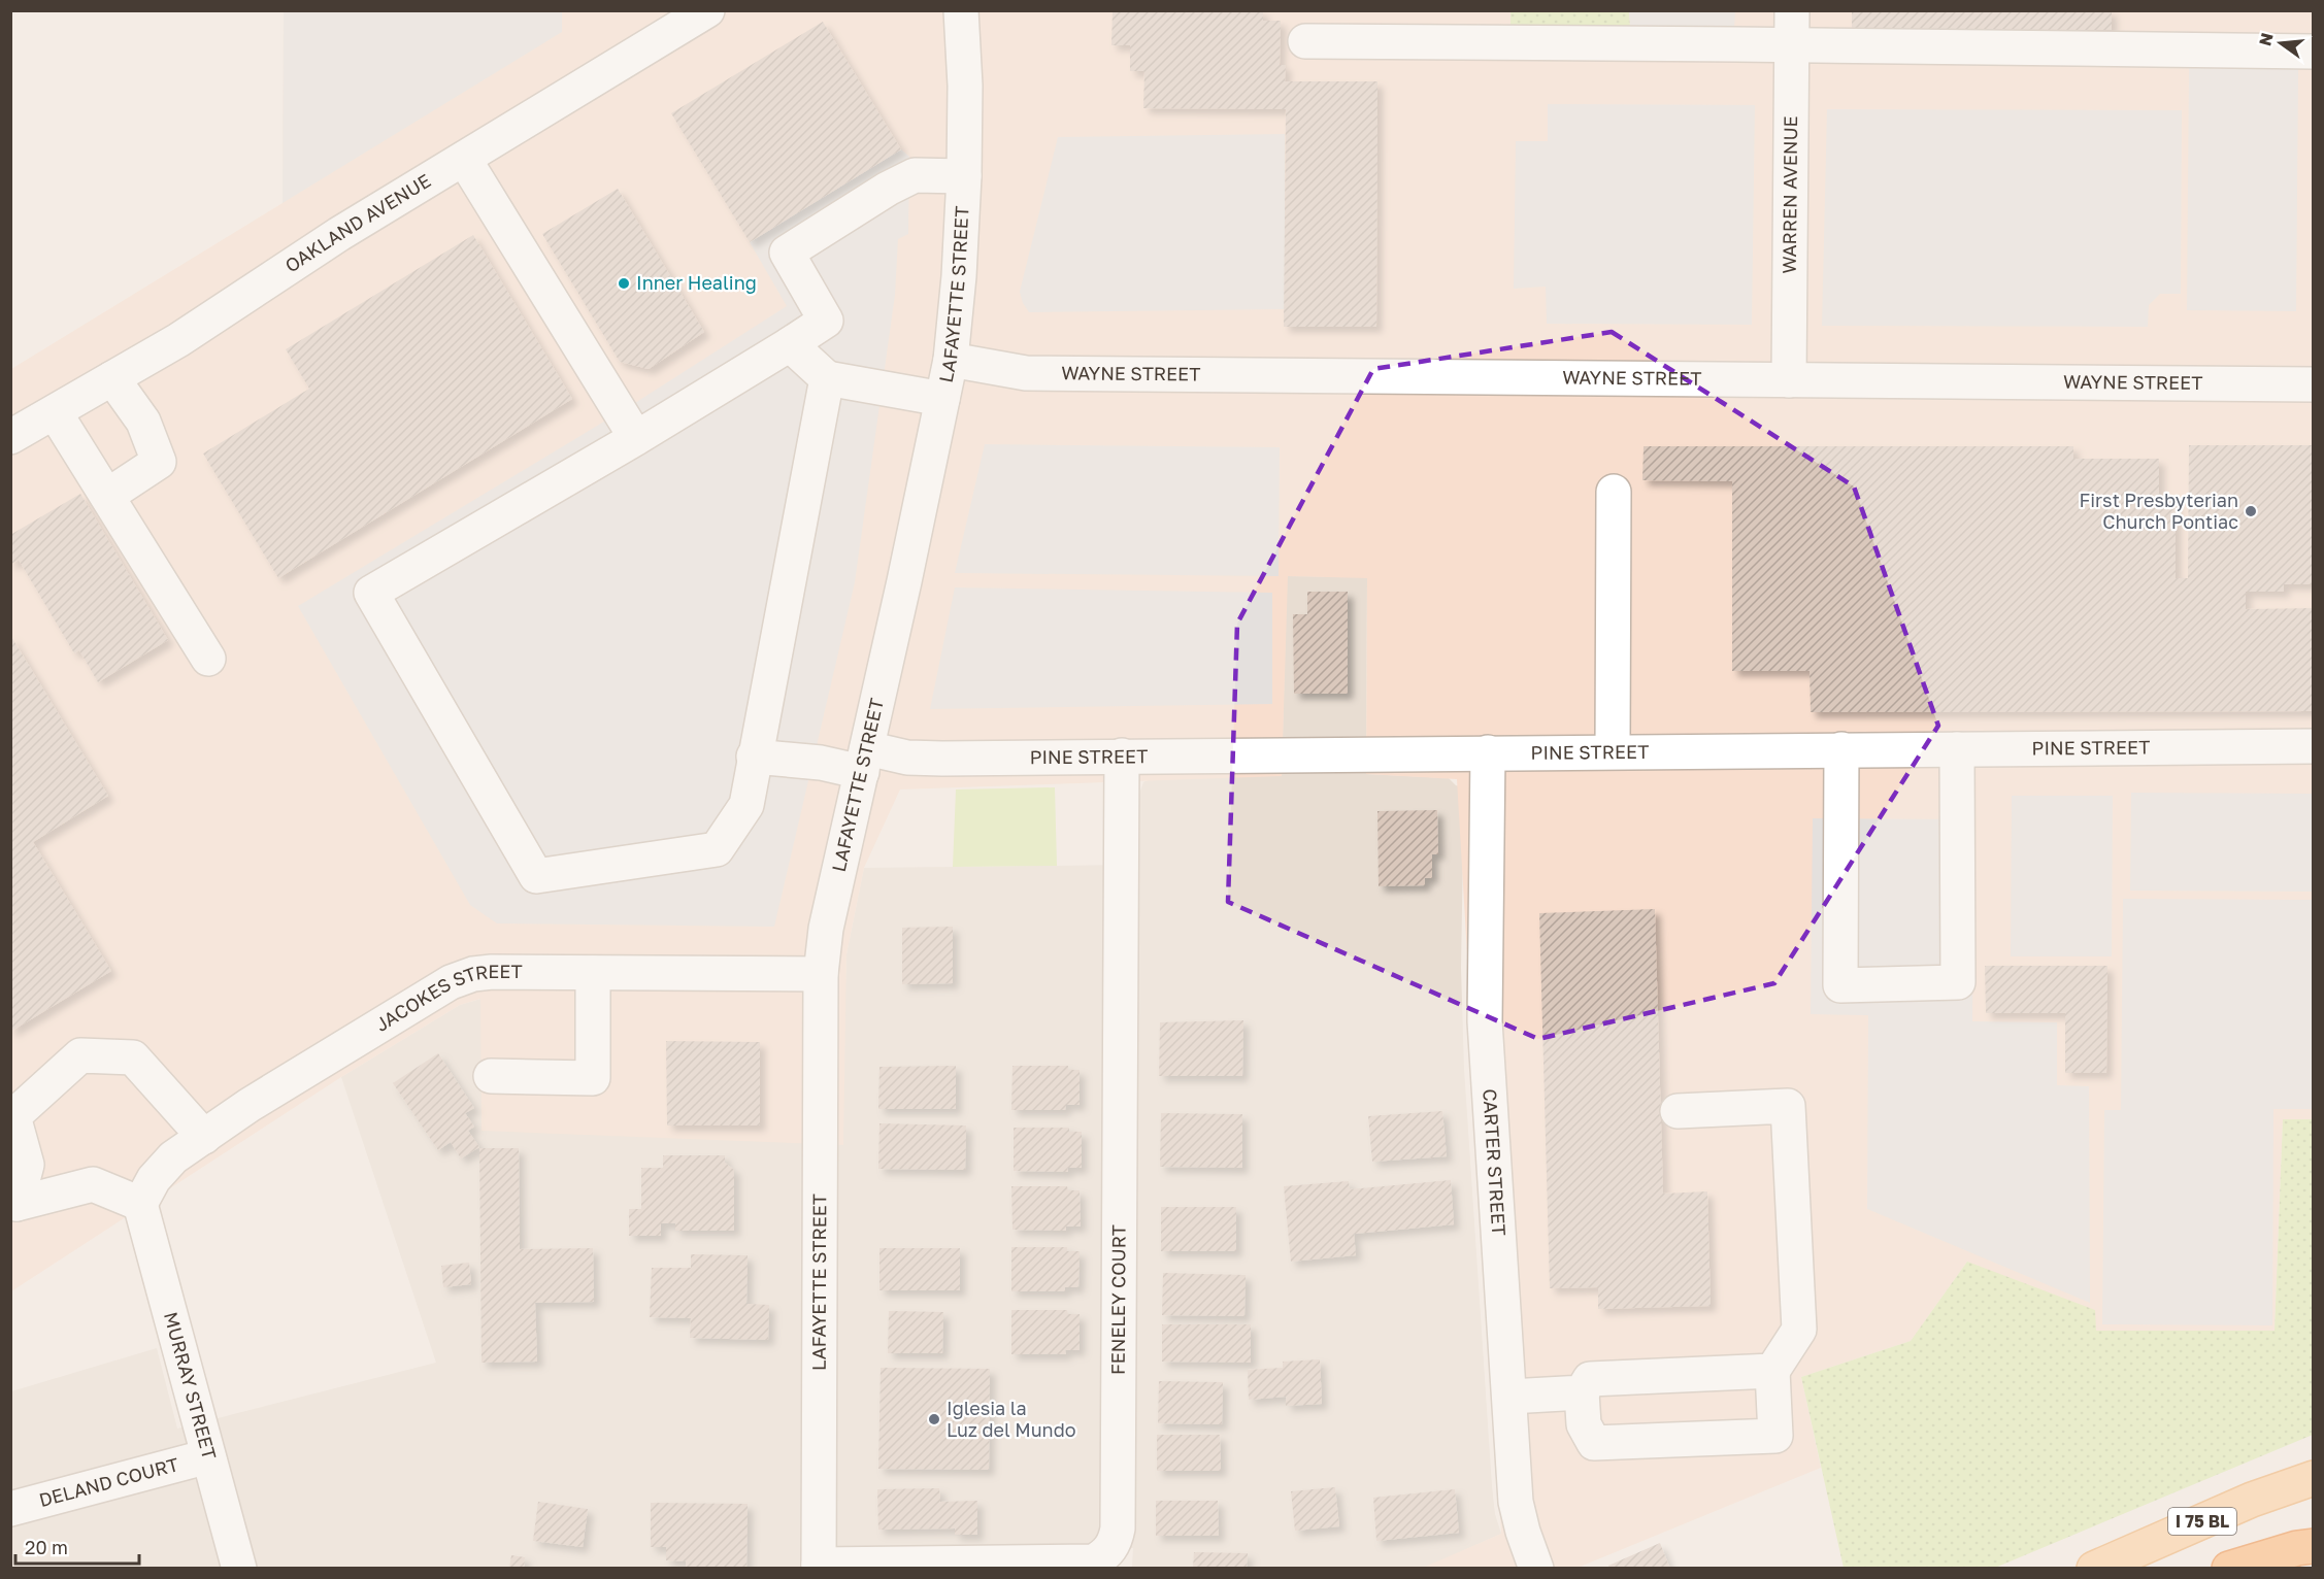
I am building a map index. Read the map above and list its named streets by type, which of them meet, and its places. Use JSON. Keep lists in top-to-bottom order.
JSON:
{
  "streets": {
    "main road": ["I 75 BL"],
    "street": [
      "WARREN AVENUE",
      "OAKLAND AVENUE",
      "LAFAYETTE STREET",
      "WAYNE STREET",
      "PINE STREET",
      "JACOKES STREET",
      "CARTER STREET",
      "FENELEY COURT",
      "MURRAY STREET",
      "DELAND COURT"
    ]
  },
  "crossings": [
    ["WARREN AVENUE", "WAYNE STREET"],
    ["LAFAYETTE STREET", "WAYNE STREET"],
    ["LAFAYETTE STREET", "PINE STREET"],
    ["LAFAYETTE STREET", "JACOKES STREET"],
    ["LAFAYETTE STREET", "FENELEY COURT"],
    ["PINE STREET", "CARTER STREET"],
    ["PINE STREET", "FENELEY COURT"],
    ["JACOKES STREET", "MURRAY STREET"],
    ["MURRAY STREET", "DELAND COURT"]
  ],
  "places": ["Inner Healing", "First Presbyterian Church Pontiac", "Iglesia la Luz del Mundo"],
  "scale_bar": "20 m",
  "north": "left"
}
